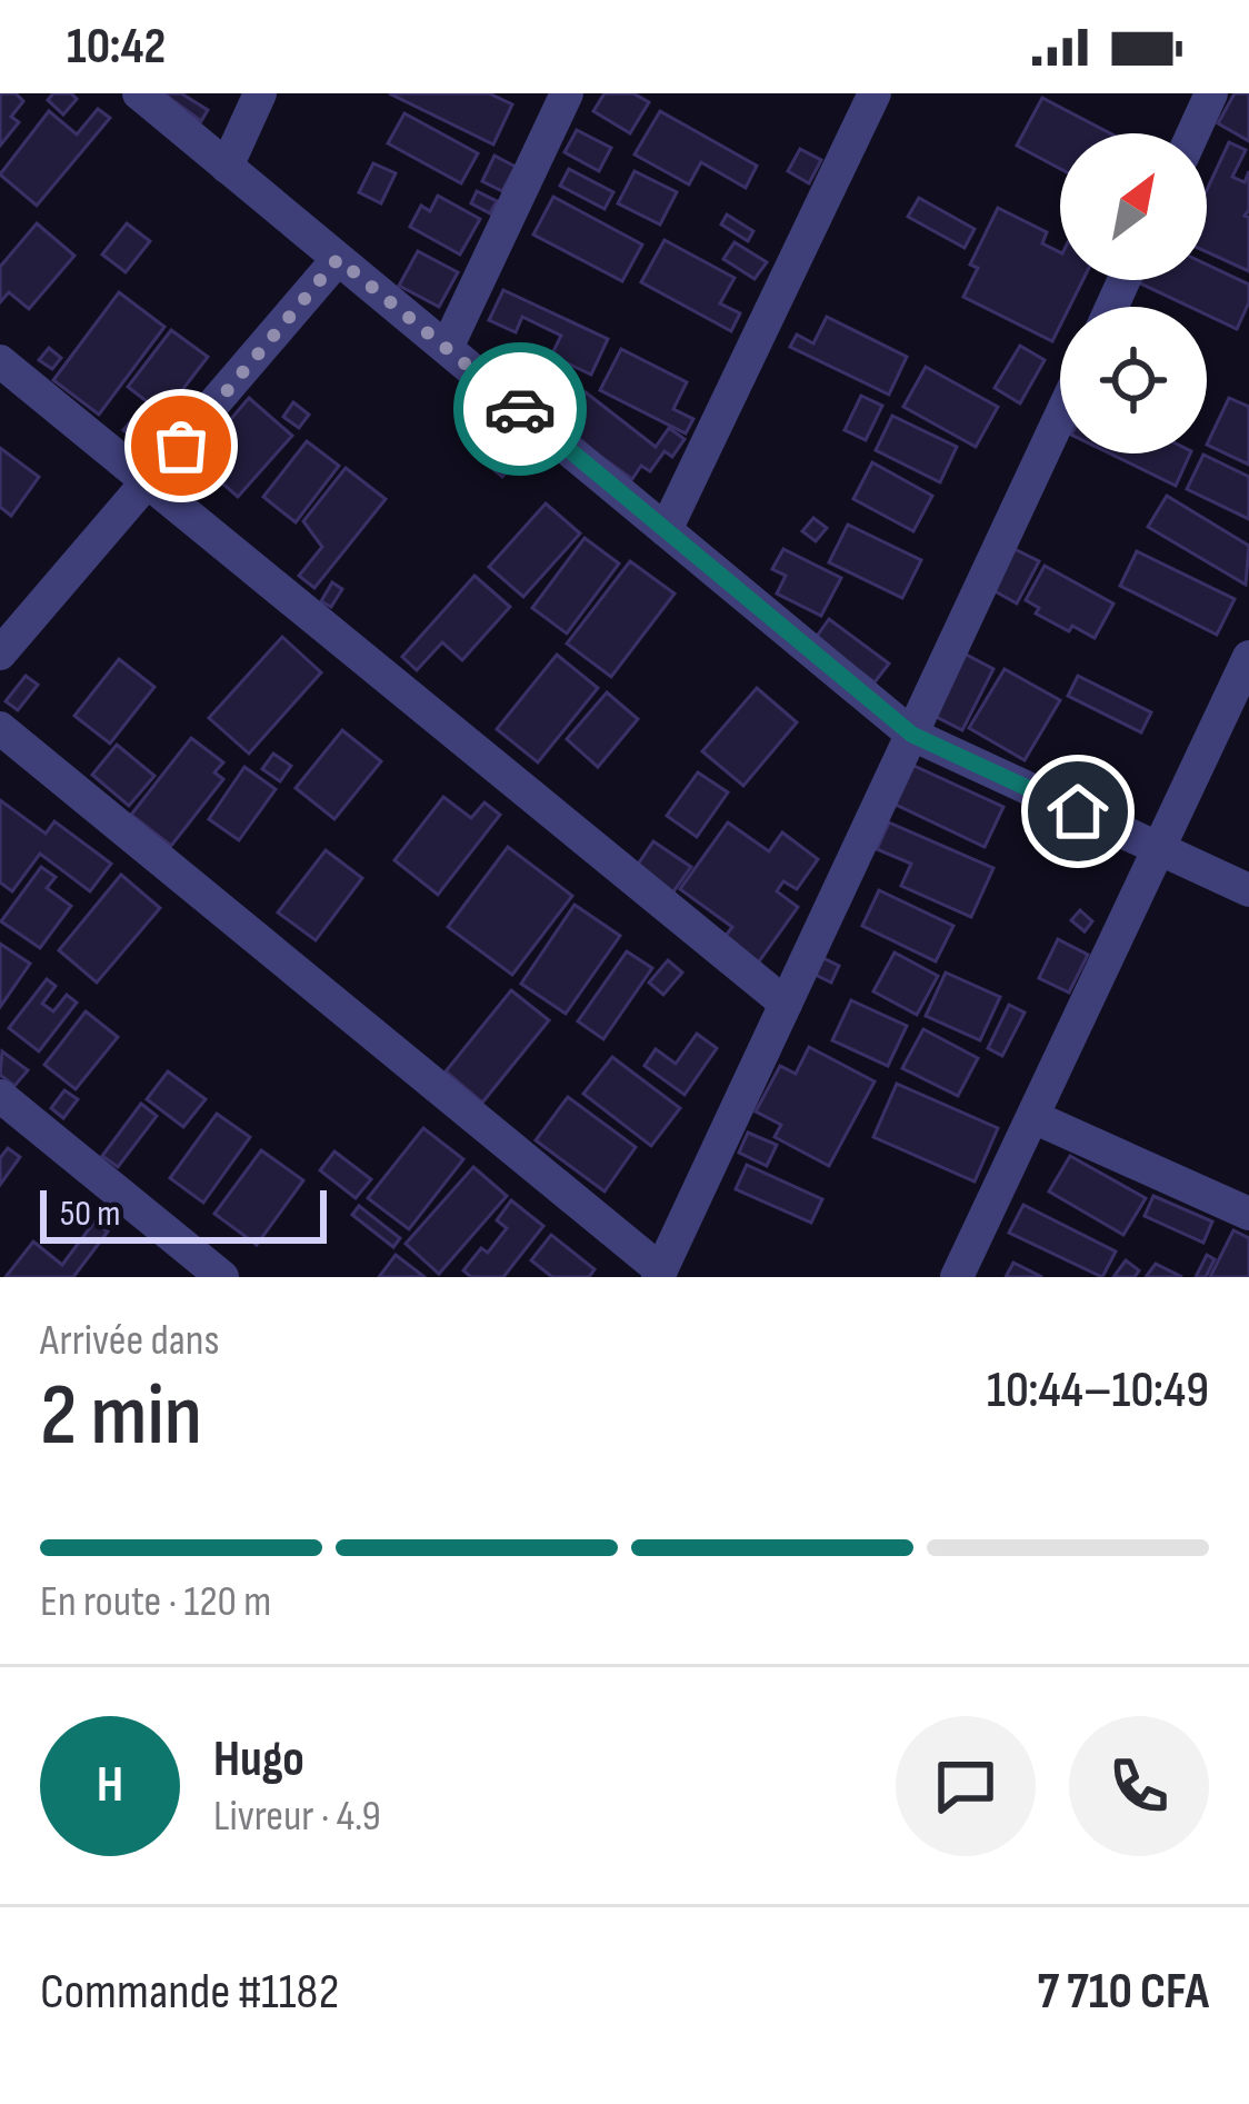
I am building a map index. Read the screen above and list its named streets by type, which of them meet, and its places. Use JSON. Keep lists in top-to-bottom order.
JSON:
{
  "scale_bar": "50 m",
  "north": "top right",
  "page": {
    "status": "10:42",
    "scale": "50 m",
    "heading": ["2 min", "Arrivée dans", "10:44–10:49"],
    "panel": [
      "Hugo",
      "Livreur · 4.9",
      "Commande #1182",
      "7 710 CFA"
    ],
    "bar": "En route · 120 m",
    "round": "H"
  }
}
